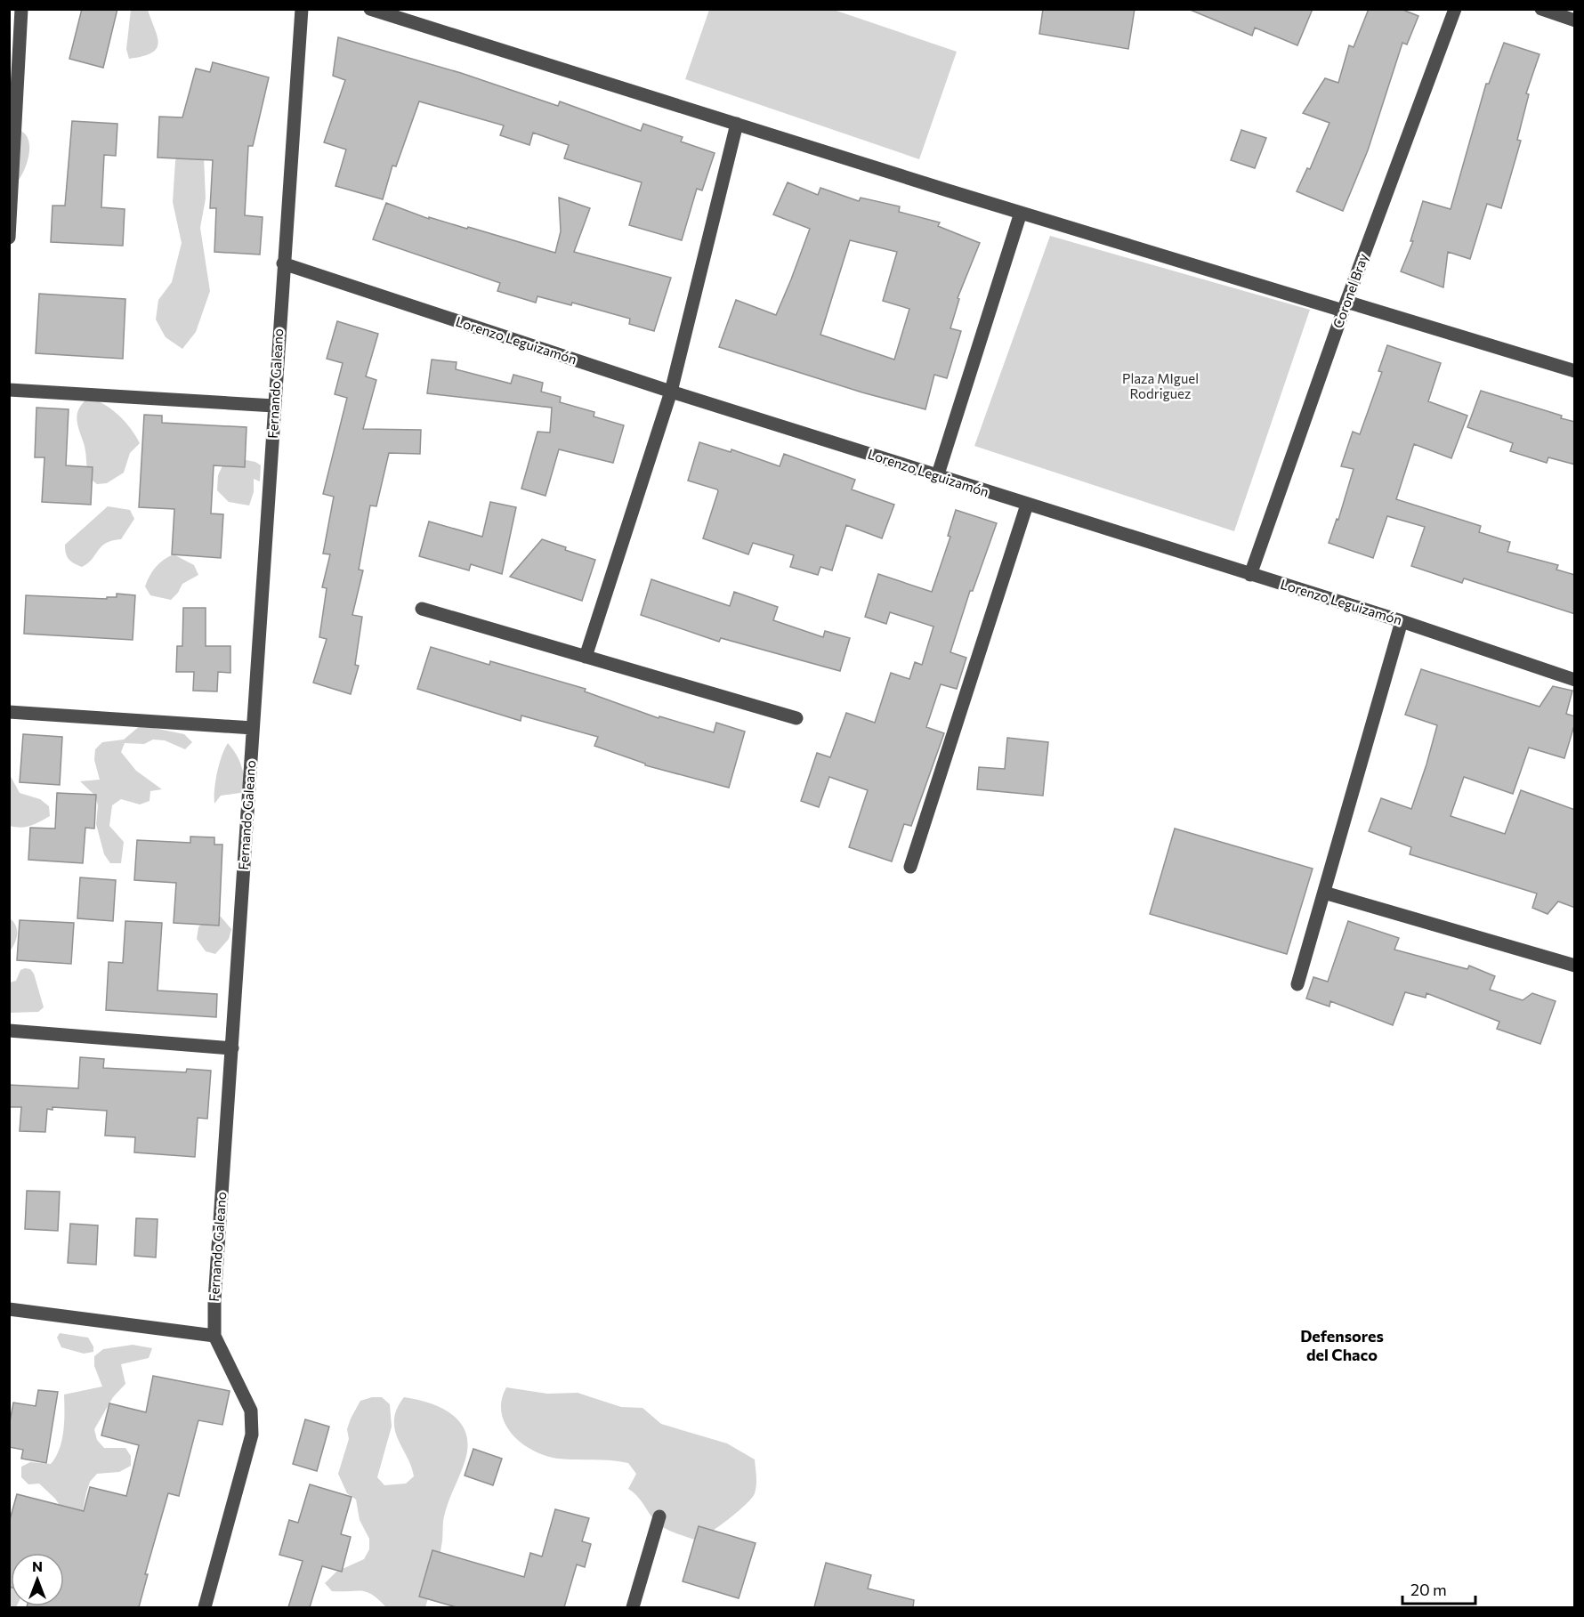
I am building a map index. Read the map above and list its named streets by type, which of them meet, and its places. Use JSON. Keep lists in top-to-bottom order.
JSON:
{
  "streets": {
    "street": ["Coronel Bray", "Lorenzo Leguizamón", "Fernando Galeano"]
  },
  "crossings": [
    ["Coronel Bray", "Lorenzo Leguizamón"],
    ["Lorenzo Leguizamón", "Fernando Galeano"]
  ],
  "districts": ["Defensores del Chaco"],
  "parks": ["Plaza MIguel Rodriguez"],
  "scale_bar": "20 m",
  "north": "top"
}
